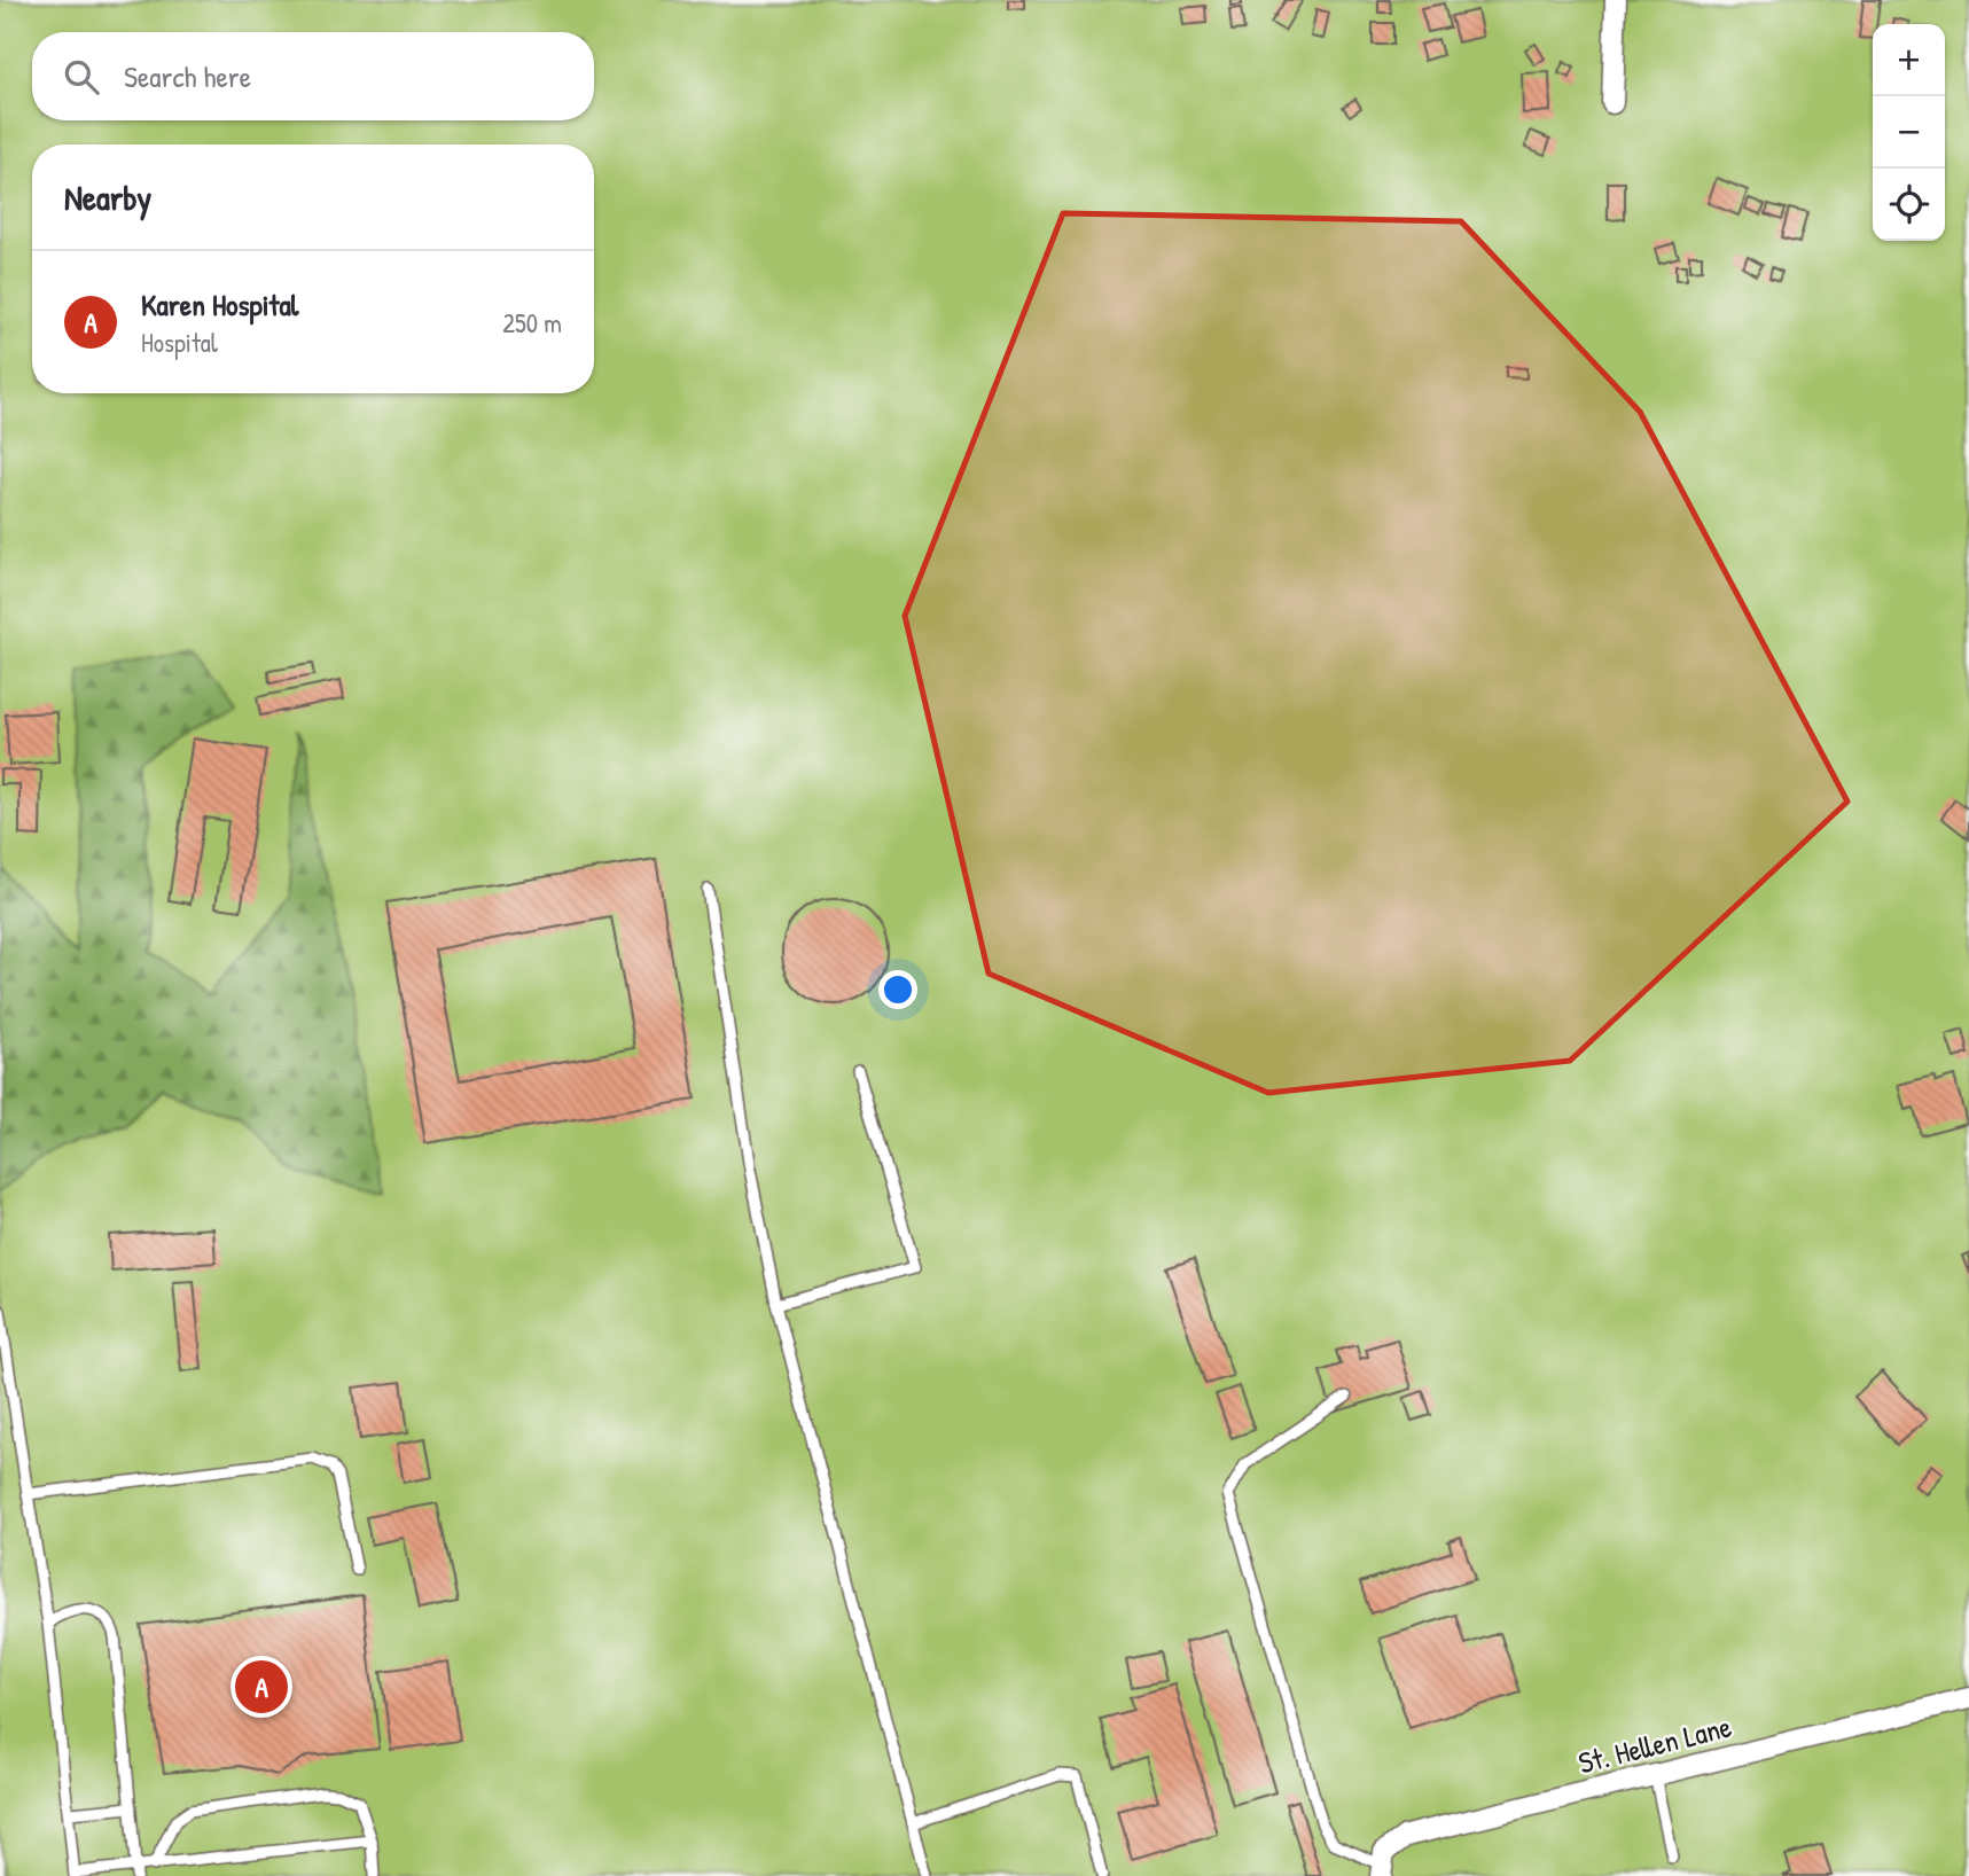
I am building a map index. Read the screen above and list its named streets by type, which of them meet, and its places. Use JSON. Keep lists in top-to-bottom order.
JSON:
{
  "streets": {
    "street": ["St. Hellen Lane"]
  },
  "page": {
    "map_buttons": ["+", "−"],
    "search": "Search here",
    "heading": "Nearby",
    "list": [
      {
        "mark": "A",
        "name": "Karen Hospital",
        "note": "Hospital",
        "value": "250 m"
      }
    ],
    "pins": "A"
  }
}
